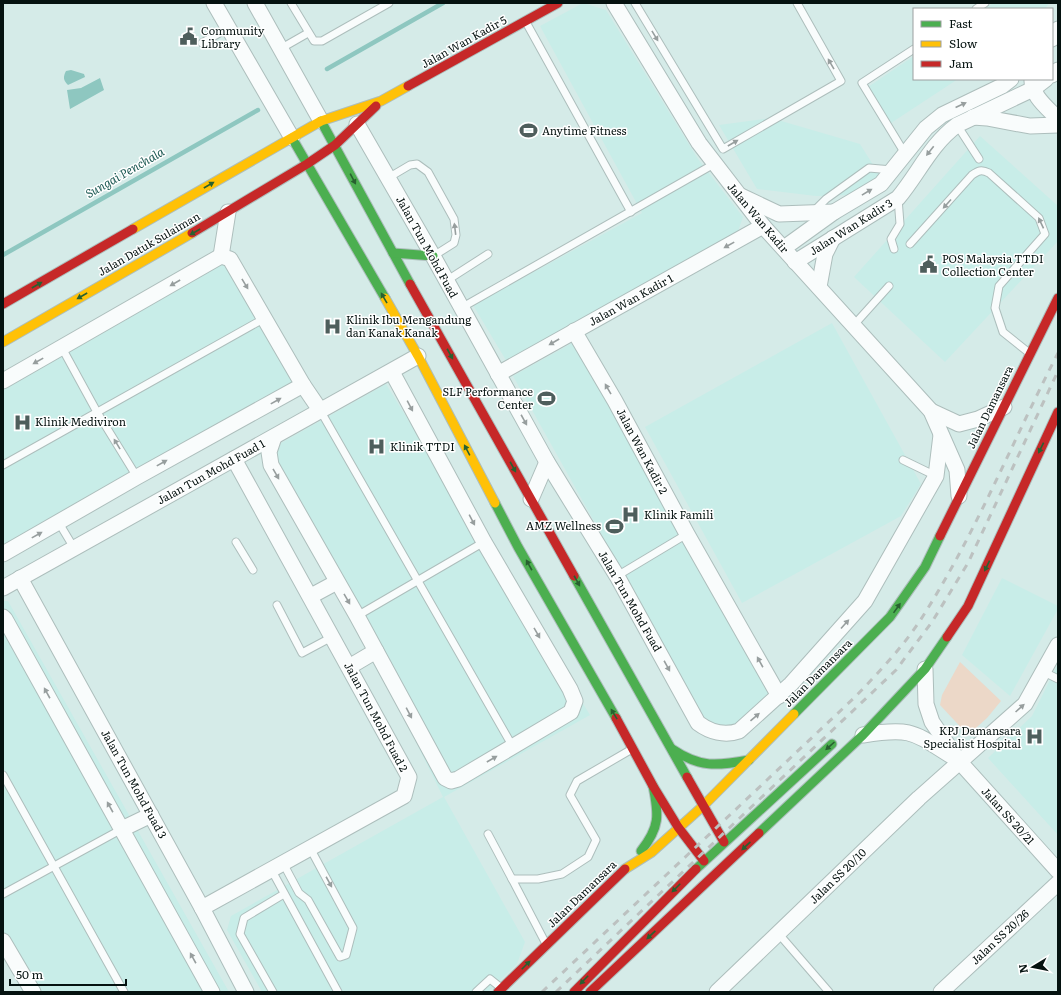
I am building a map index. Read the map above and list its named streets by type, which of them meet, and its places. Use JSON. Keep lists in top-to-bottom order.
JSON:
{
  "streets": {
    "main road": ["Jalan Wan Kadir 5", "Jalan Datuk Sulaiman", "Jalan Damansara"],
    "street": [
      "Jalan Wan Kadir",
      "Jalan Wan Kadir 3",
      "Jalan Tun Mohd Fuad",
      "Jalan Wan Kadir 1",
      "Jalan Wan Kadir 2",
      "Jalan Tun Mohd Fuad 1",
      "Jalan Tun Mohd Fuad 2",
      "Jalan Tun Mohd Fuad 3",
      "Jalan SS 20/21",
      "Jalan SS 20/10",
      "Jalan SS 20/26"
    ]
  },
  "crossings": [
    ["Jalan Wan Kadir 5", "Jalan Datuk Sulaiman"],
    ["Jalan Wan Kadir 5", "Jalan Tun Mohd Fuad"],
    ["Jalan Wan Kadir", "Jalan Wan Kadir 3"],
    ["Jalan Wan Kadir", "Jalan Tun Mohd Fuad"],
    ["Jalan Wan Kadir", "Jalan Wan Kadir 1"],
    ["Jalan Wan Kadir", "Jalan Damansara"],
    ["Jalan Tun Mohd Fuad", "Jalan Wan Kadir 1"],
    ["Jalan Tun Mohd Fuad", "Jalan Wan Kadir 2"],
    ["Jalan Wan Kadir 1", "Jalan Wan Kadir 2"],
    ["Jalan Tun Mohd Fuad 1", "Jalan Tun Mohd Fuad 2"],
    ["Jalan Tun Mohd Fuad 1", "Jalan Tun Mohd Fuad 3"],
    ["Jalan Tun Mohd Fuad 2", "Jalan Tun Mohd Fuad 3"],
    ["Jalan SS 20/21", "Jalan SS 20/10"]
  ],
  "one_way": ["Jalan Wan Kadir 1", "Jalan Wan Kadir 2"],
  "water": ["Sungai Penchala"],
  "places": {
    "public building": ["Community Library", "POS Malaysia TTDI Collection Center"],
    "sports": ["Anytime Fitness", "SLF Performance Center", "AMZ Wellness"],
    "hospital": [
      "Klinik Ibu Mengandung dan Kanak Kanak",
      "Klinik Mediviron",
      "Klinik TTDI",
      "Klinik Famili",
      "KPJ Damansara Specialist Hospital"
    ]
  },
  "legend": ["Fast", "Slow", "Jam"],
  "scale_bar": "50 m",
  "north": "left"
}
